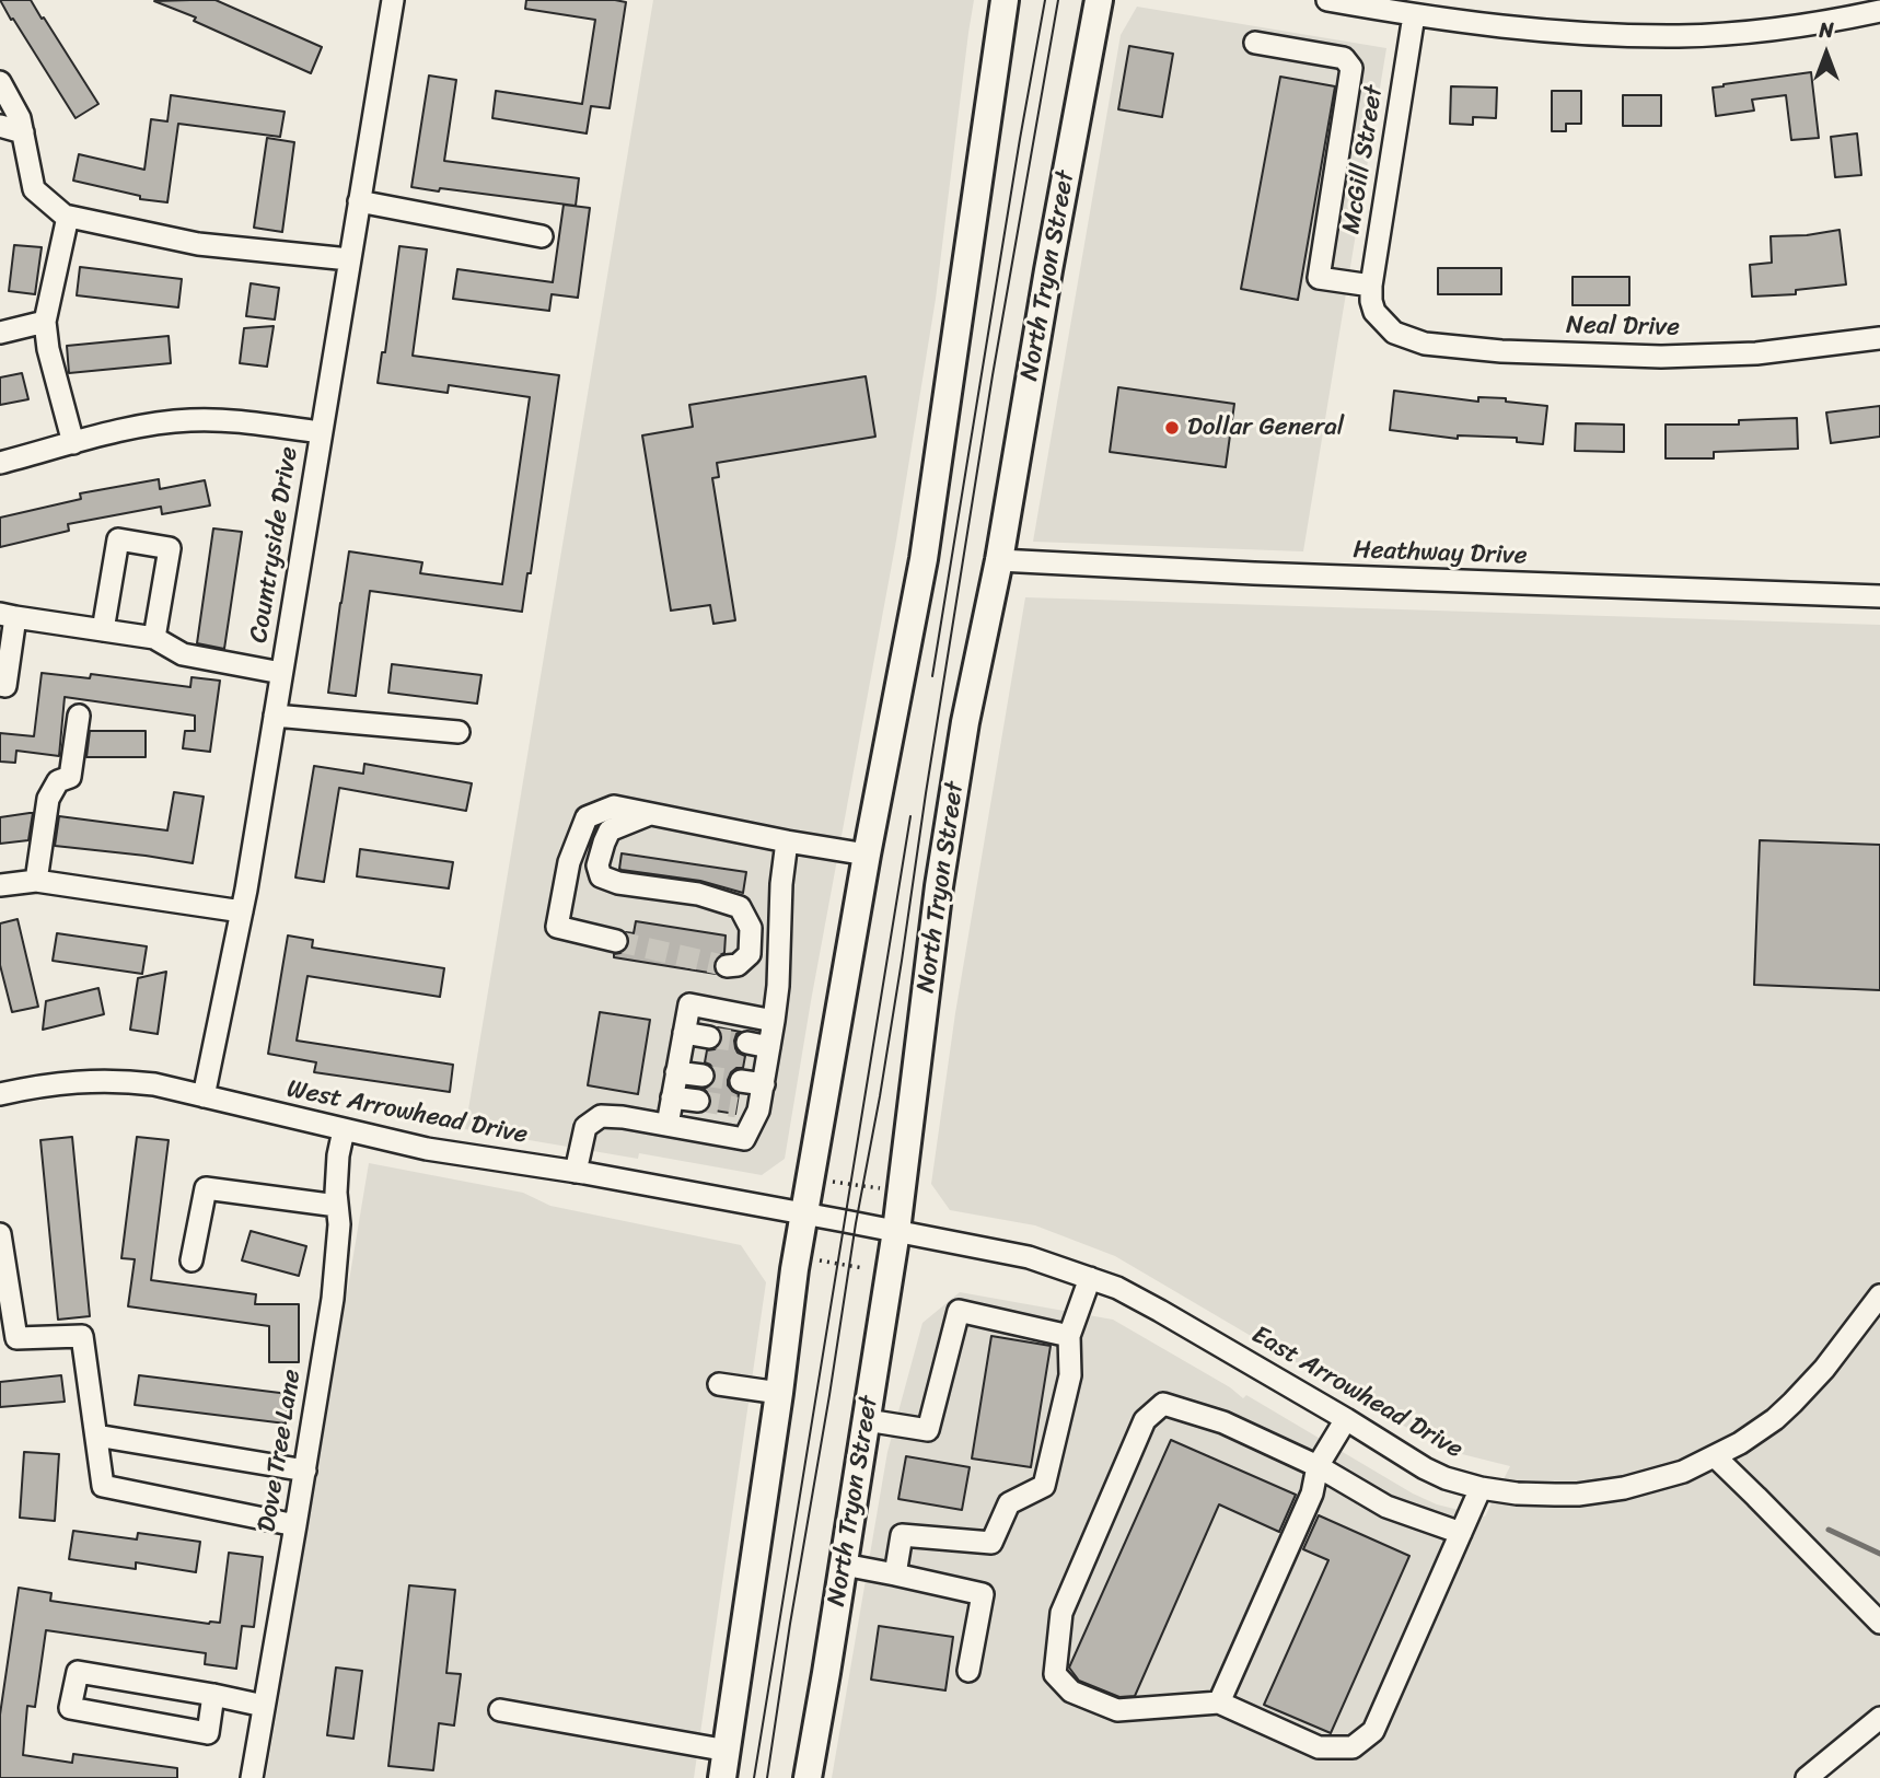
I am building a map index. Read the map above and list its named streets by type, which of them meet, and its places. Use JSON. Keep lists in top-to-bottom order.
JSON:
{
  "streets": {
    "main road": ["North Tryon Street"],
    "street": [
      "McGill Street",
      "Neal Drive",
      "Countryside Drive",
      "Heathway Drive",
      "West Arrowhead Drive",
      "East Arrowhead Drive",
      "Dove Tree Lane"
    ]
  },
  "crossings": [
    ["McGill Street", "Neal Drive"],
    ["North Tryon Street", "Heathway Drive"],
    ["North Tryon Street", "East Arrowhead Drive"],
    ["Countryside Drive", "West Arrowhead Drive"],
    ["West Arrowhead Drive", "East Arrowhead Drive"],
    ["West Arrowhead Drive", "Dove Tree Lane"]
  ],
  "places": ["Dollar General"],
  "north": "top"
}
